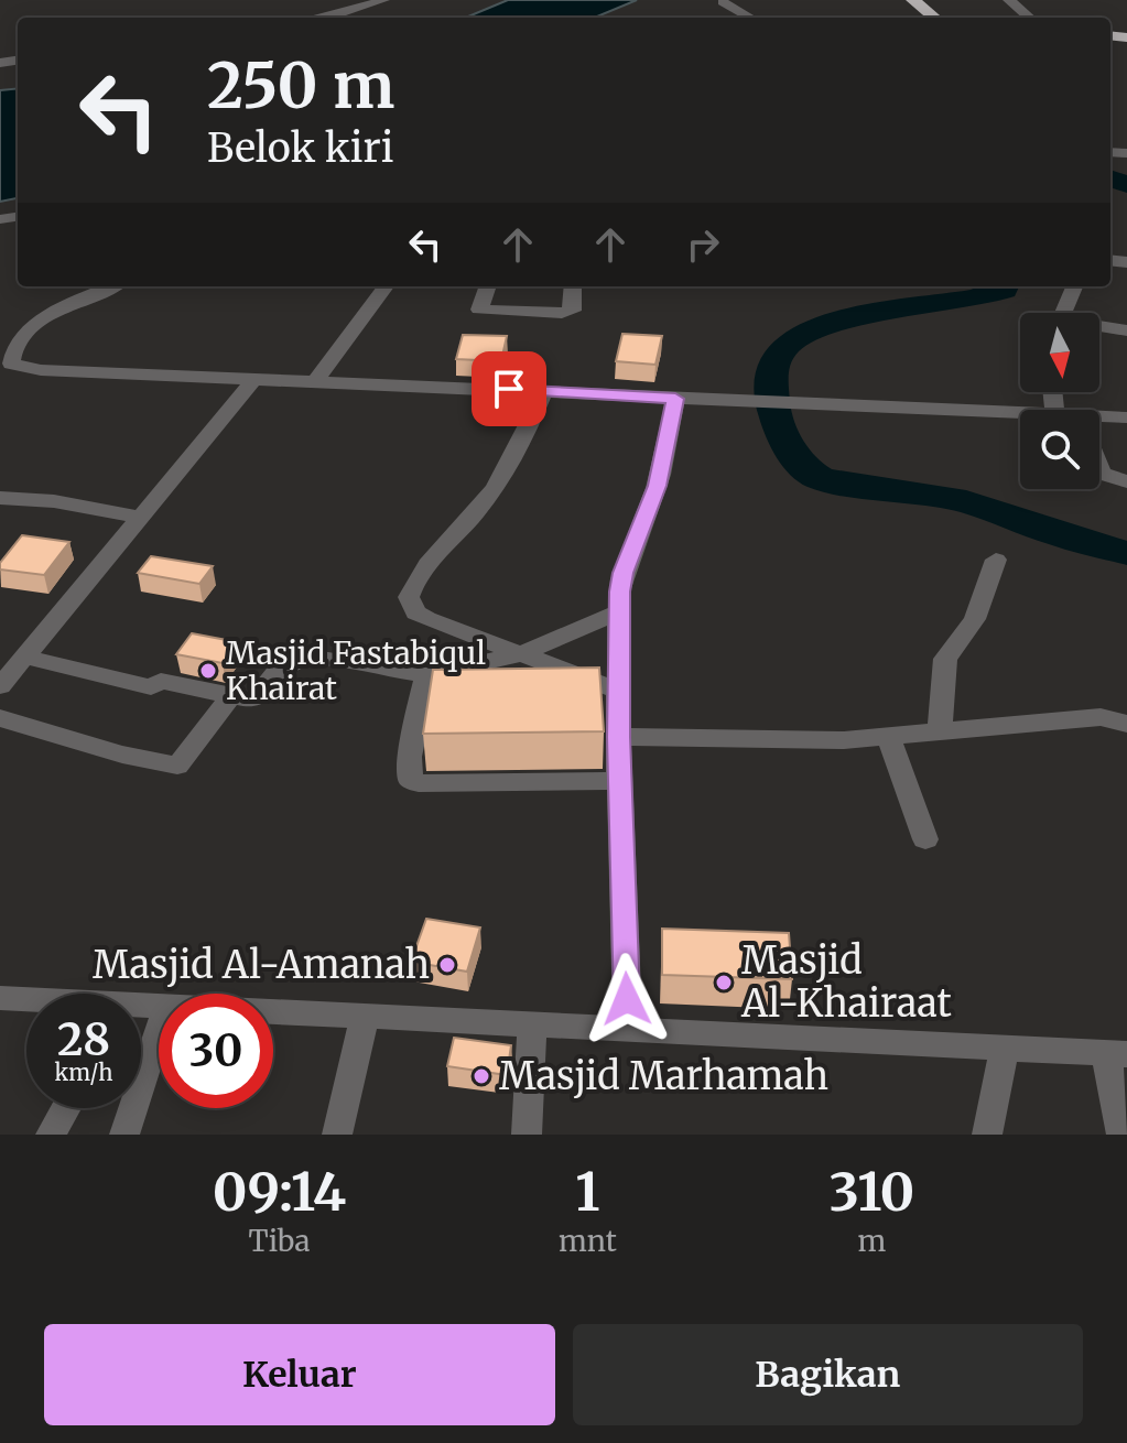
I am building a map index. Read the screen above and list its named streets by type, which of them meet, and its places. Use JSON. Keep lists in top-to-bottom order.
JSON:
{
  "places": [
    "Masjid Fastabiqul Khairat",
    "Masjid Al-Amanah",
    "Masjid Al-Khairaat",
    "Masjid Marhamah"
  ],
  "north": "bottom",
  "page": {
    "turn": ["250 m", "Belok kiri"],
    "speed": "28 km/h",
    "limit": "30",
    "eta": [
      "09:14",
      "Tiba",
      "1",
      "mnt",
      "310",
      "m"
    ],
    "buttons": ["Keluar", "Bagikan"]
  }
}
